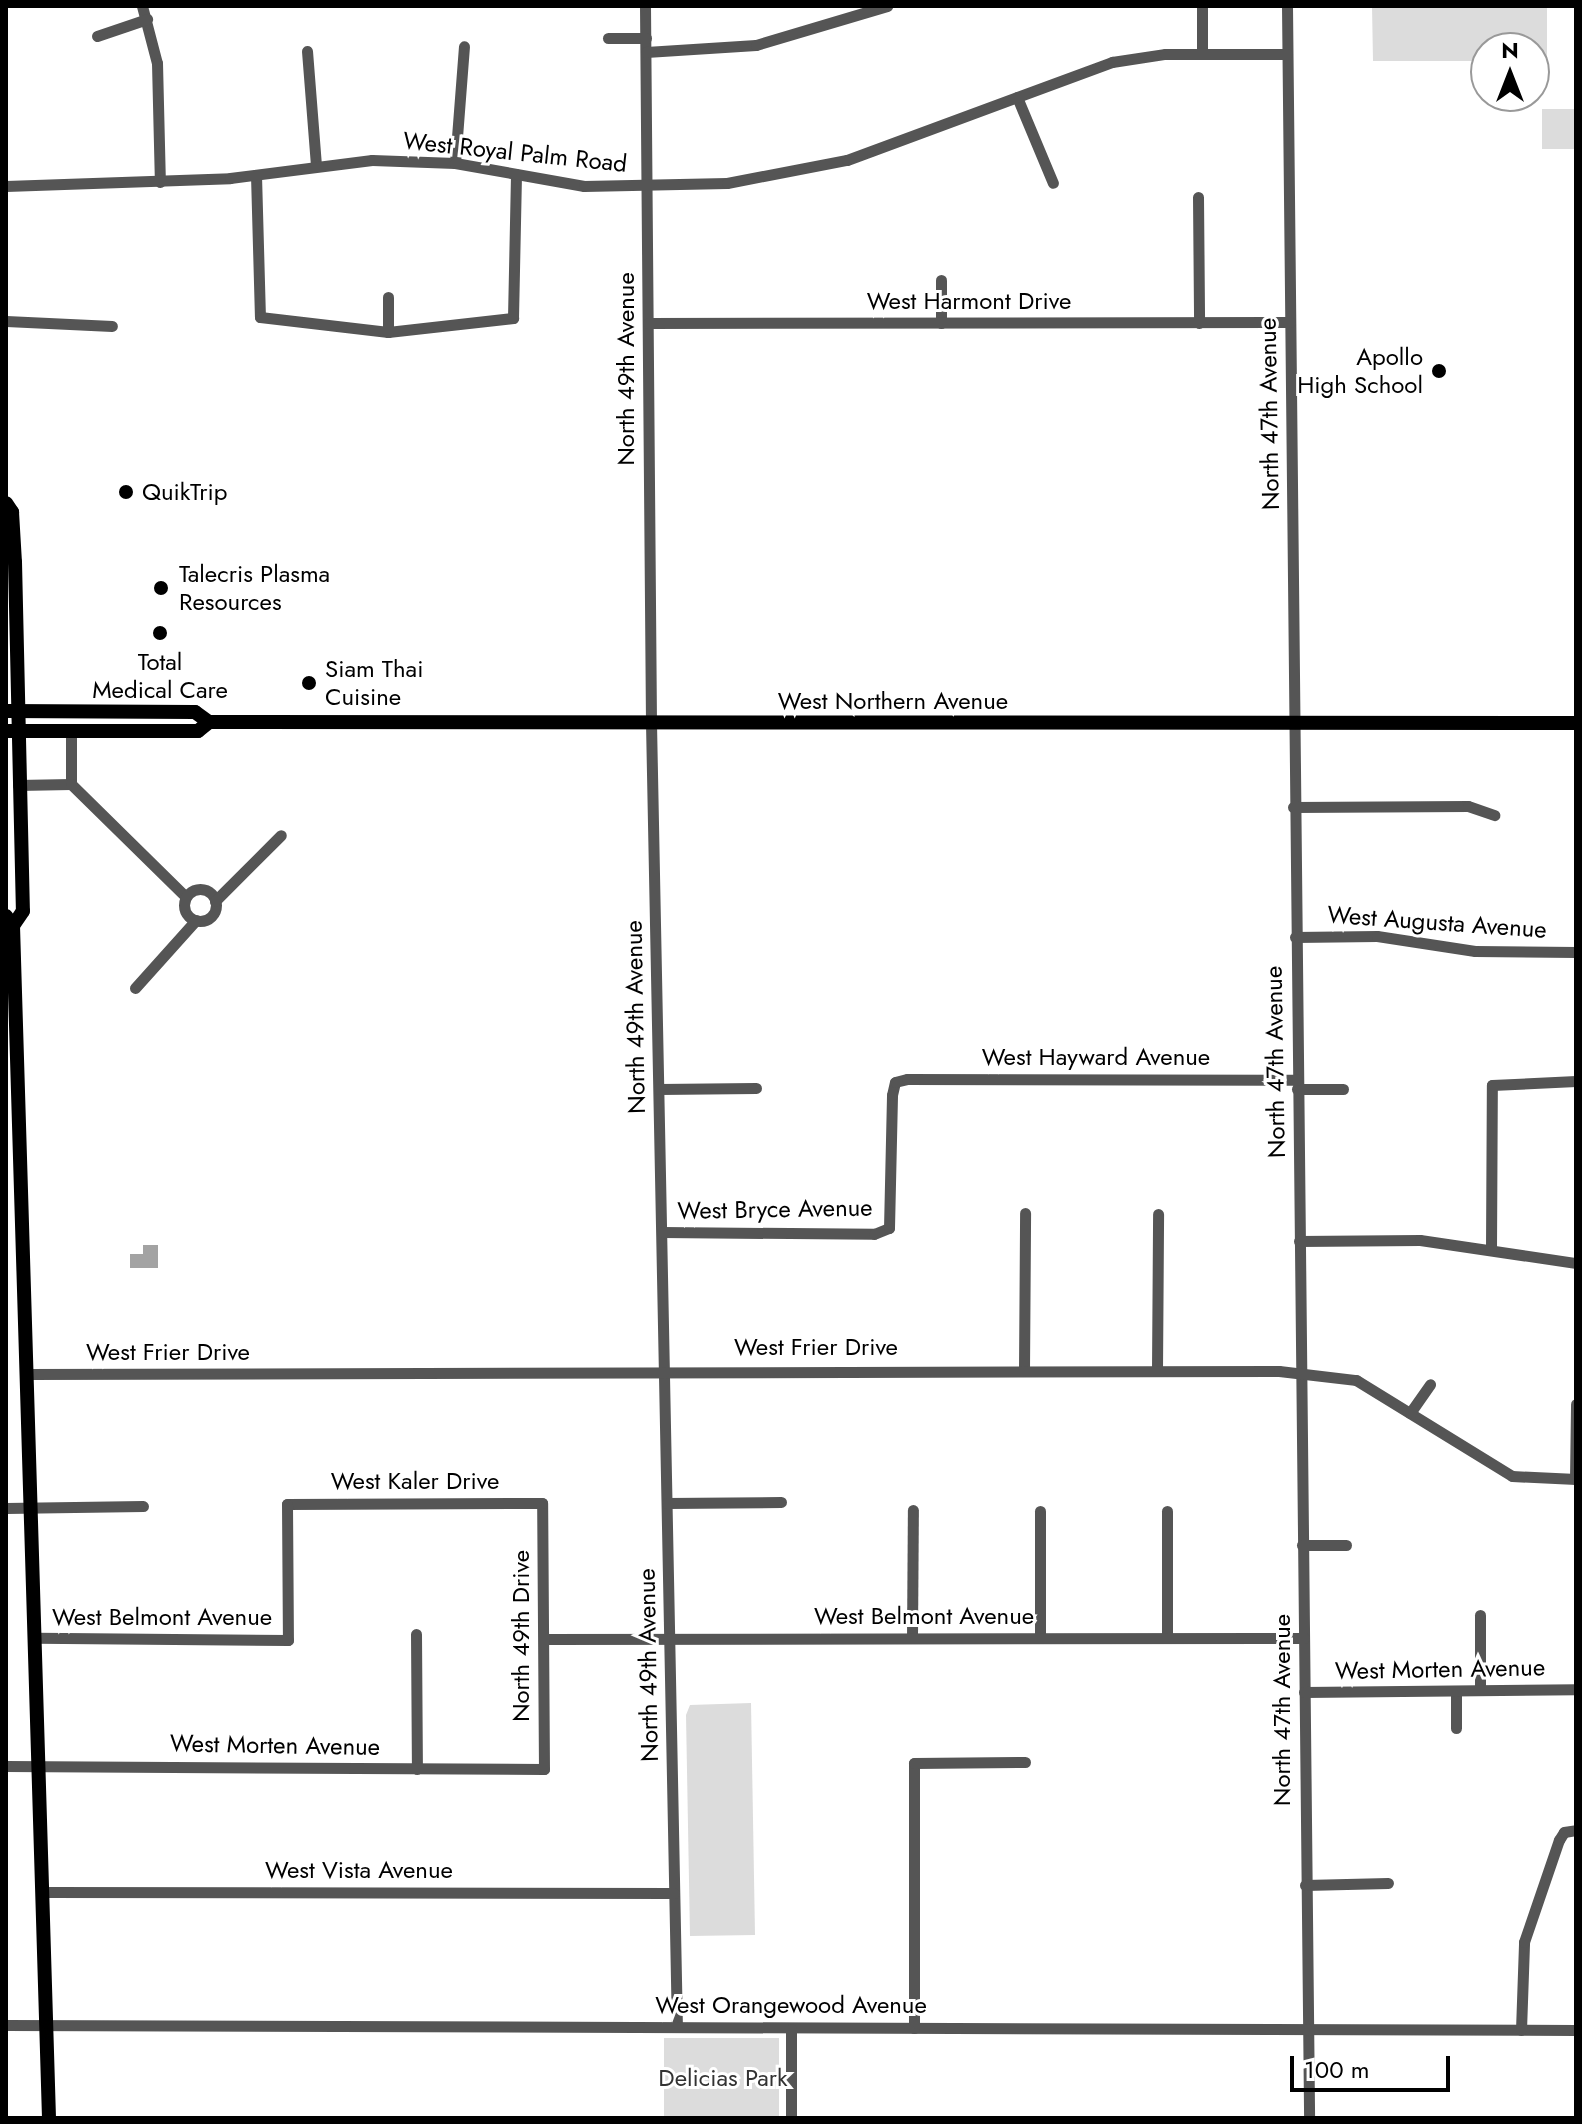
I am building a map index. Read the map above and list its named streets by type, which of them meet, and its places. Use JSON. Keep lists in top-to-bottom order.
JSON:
{
  "streets": {
    "main road": ["West Northern Avenue"],
    "street": [
      "West Royal Palm Road",
      "West Harmont Drive",
      "North 49th Avenue",
      "North 47th Avenue",
      "West Augusta Avenue",
      "West Hayward Avenue",
      "West Bryce Avenue",
      "West Frier Drive",
      "West Kaler Drive",
      "West Belmont Avenue",
      "North 49th Drive",
      "West Morten Avenue",
      "West Vista Avenue",
      "West Orangewood Avenue"
    ]
  },
  "crossings": [
    ["West Royal Palm Road", "North 49th Avenue"],
    ["West Royal Palm Road", "North 47th Avenue"],
    ["West Harmont Drive", "North 49th Avenue"],
    ["West Harmont Drive", "North 47th Avenue"],
    ["North 49th Avenue", "West Northern Avenue"],
    ["North 49th Avenue", "West Bryce Avenue"],
    ["North 49th Avenue", "West Frier Drive"],
    ["North 49th Avenue", "West Belmont Avenue"],
    ["North 49th Avenue", "West Vista Avenue"],
    ["North 49th Avenue", "West Orangewood Avenue"],
    ["North 47th Avenue", "West Northern Avenue"],
    ["North 47th Avenue", "West Augusta Avenue"],
    ["North 47th Avenue", "West Hayward Avenue"],
    ["North 47th Avenue", "West Frier Drive"],
    ["North 47th Avenue", "West Belmont Avenue"],
    ["North 47th Avenue", "West Morten Avenue"],
    ["North 47th Avenue", "West Orangewood Avenue"],
    ["West Hayward Avenue", "West Bryce Avenue"],
    ["West Kaler Drive", "West Belmont Avenue"],
    ["West Kaler Drive", "North 49th Drive"],
    ["West Belmont Avenue", "North 49th Drive"],
    ["North 49th Drive", "West Morten Avenue"]
  ],
  "parks": ["Delicias Park"],
  "places": [
    "Apollo High School",
    "QuikTrip",
    "Talecris Plasma Resources",
    "Total Medical Care",
    "Siam Thai Cuisine"
  ],
  "scale_bar": "100 m",
  "north": "top"
}
